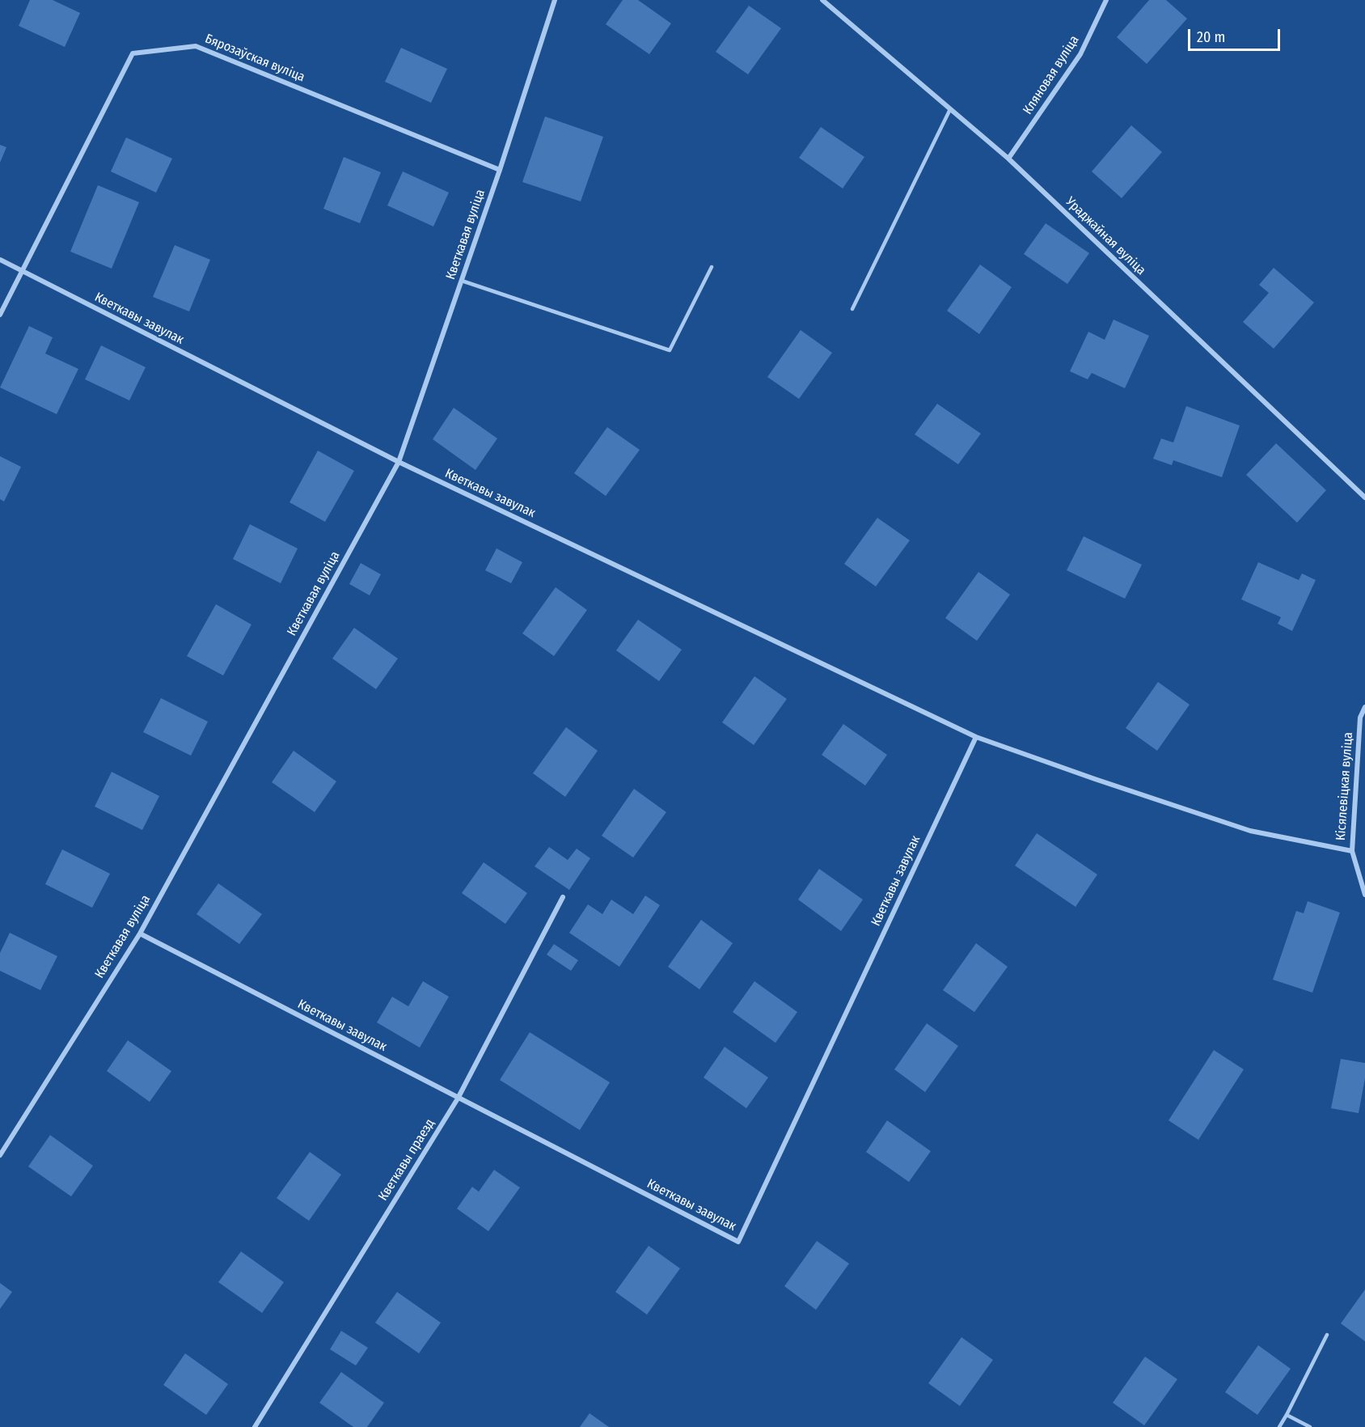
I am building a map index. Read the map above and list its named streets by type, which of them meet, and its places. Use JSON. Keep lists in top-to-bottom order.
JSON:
{
  "streets": {
    "street": [
      "Бярозаўская вуліца",
      "Кляновая вуліца",
      "Кветкавая вуліца",
      "Ураджайная вуліца",
      "Кветкавы завулак",
      "Кісялевіцкая вуліца",
      "Кветкавы праезд"
    ]
  },
  "crossings": [
    ["Бярозаўская вуліца", "Кветкавая вуліца"],
    ["Бярозаўская вуліца", "Кветкавы завулак"],
    ["Кляновая вуліца", "Ураджайная вуліца"],
    ["Кветкавая вуліца", "Кветкавы завулак"],
    ["Кветкавы завулак", "Кісялевіцкая вуліца"],
    ["Кветкавы завулак", "Кветкавы праезд"]
  ],
  "scale_bar": "20 m"
}
